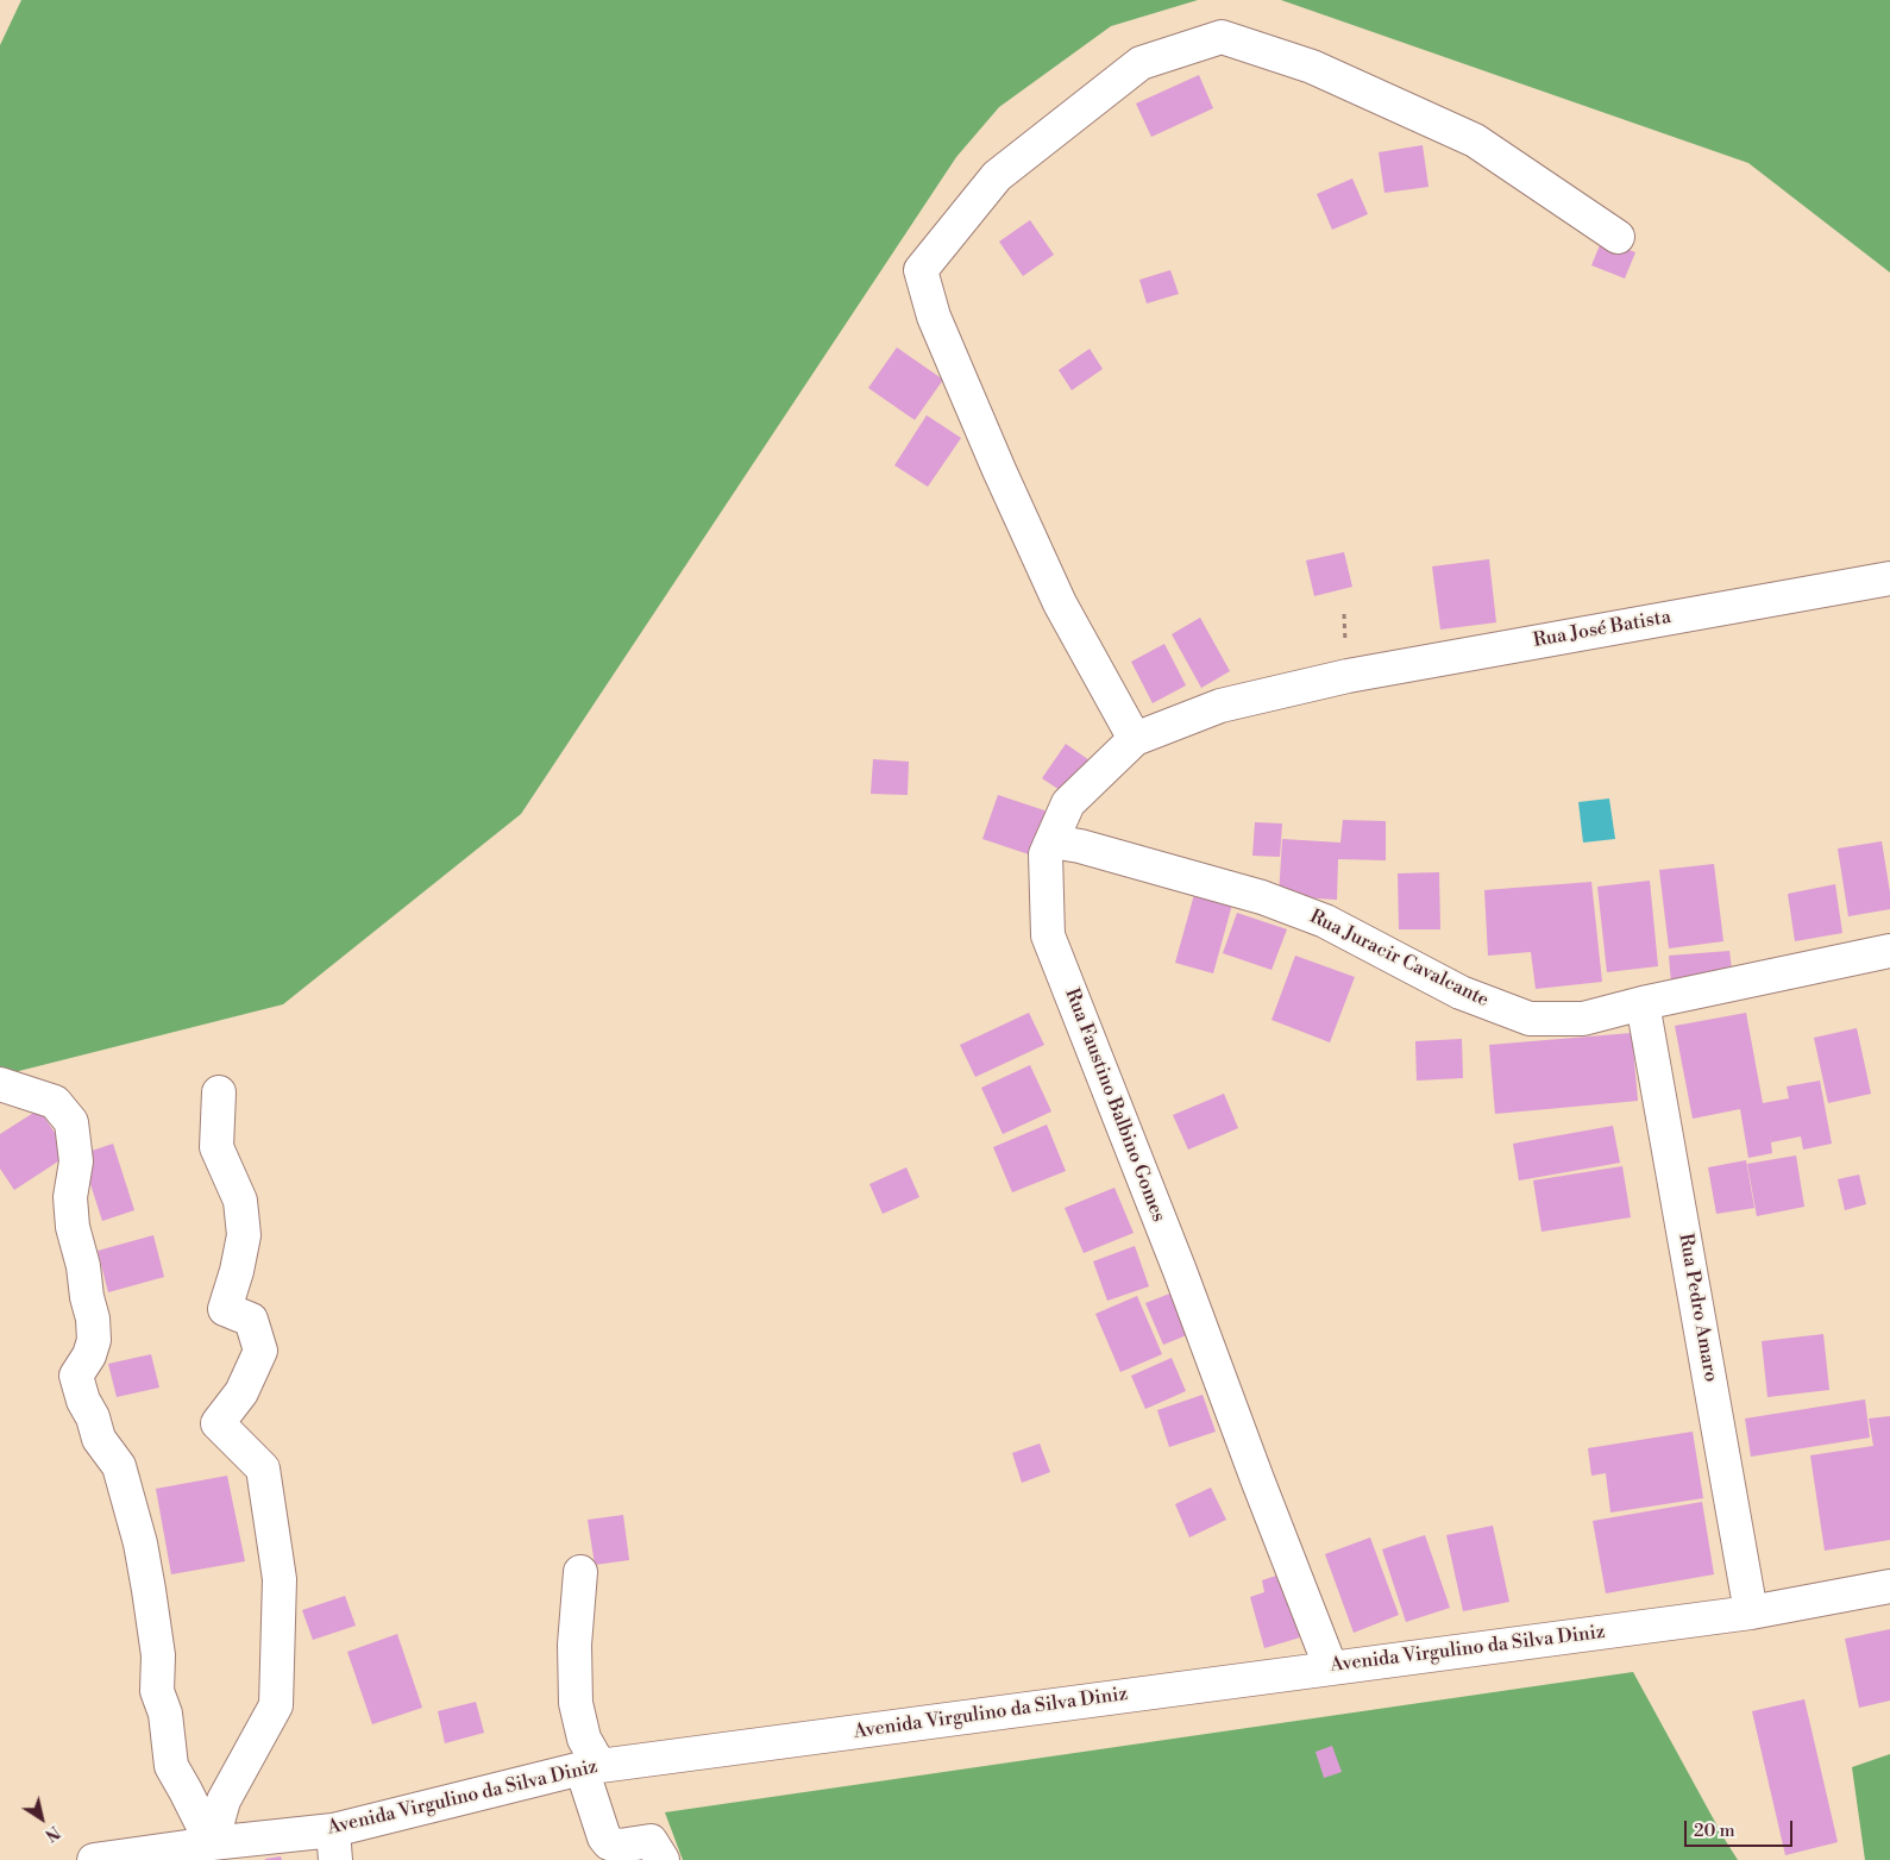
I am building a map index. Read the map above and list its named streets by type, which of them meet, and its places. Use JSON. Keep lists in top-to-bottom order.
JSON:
{
  "streets": {
    "street": [
      "Rua José Batista",
      "Rua Juracir Cavalcante",
      "Rua Faustino Balbino Gomes",
      "Rua Pedro Amaro",
      "Avenida Virgulino da Silva Diniz"
    ]
  },
  "crossings": [
    ["Rua José Batista", "Rua Faustino Balbino Gomes"],
    ["Rua Juracir Cavalcante", "Rua Faustino Balbino Gomes"],
    ["Rua Juracir Cavalcante", "Rua Pedro Amaro"],
    ["Rua Faustino Balbino Gomes", "Avenida Virgulino da Silva Diniz"],
    ["Rua Pedro Amaro", "Avenida Virgulino da Silva Diniz"]
  ],
  "scale_bar": "20 m",
  "north": "bottom right"
}
